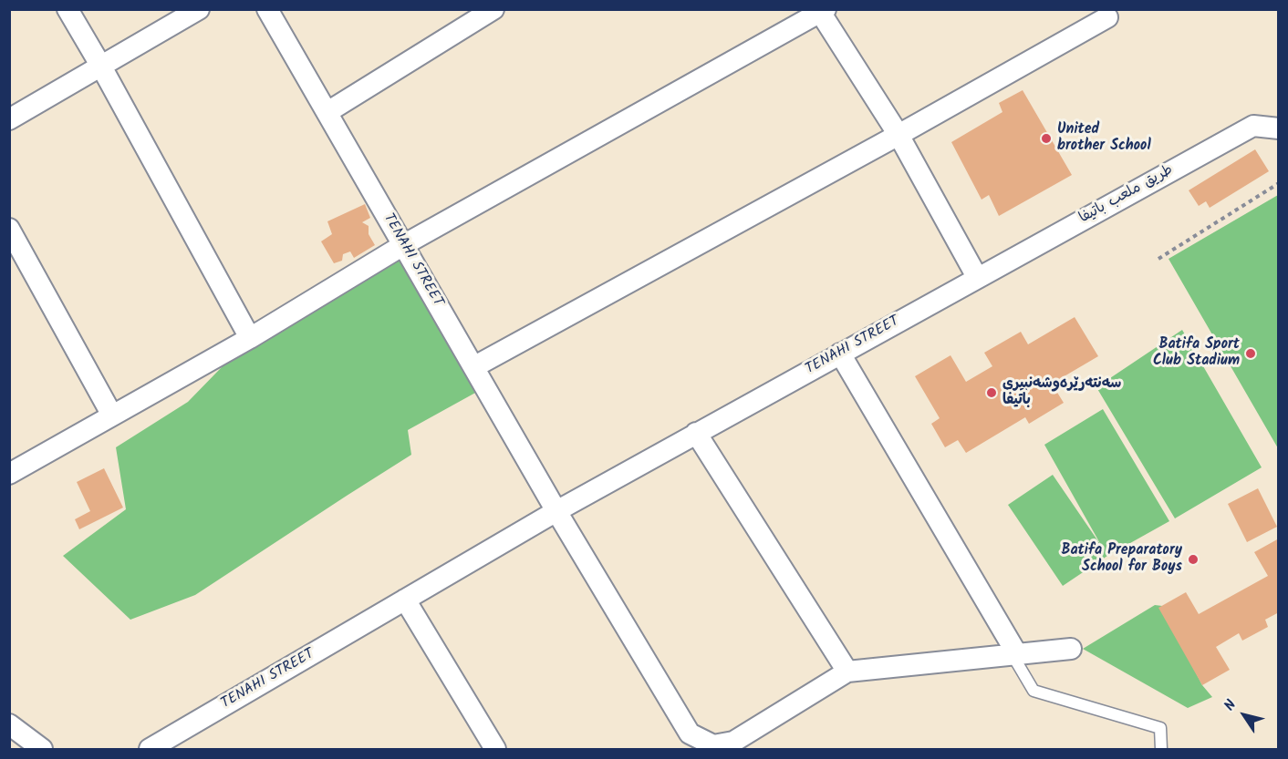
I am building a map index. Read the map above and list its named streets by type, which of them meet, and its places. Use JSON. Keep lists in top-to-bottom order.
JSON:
{
  "streets": {
    "street": ["طريق ملعب باتيفا", "TENAHI STREET"]
  },
  "crossings": [
    ["طريق ملعب باتيفا", "TENAHI STREET"]
  ],
  "places": [
    "United brother School",
    "Batifa Sport Club Stadium",
    "سه‌نته‌رێره‌وشه‌نبيرى باتيفا",
    "Batifa Preparatory School for Boys"
  ],
  "north": "top left"
}
